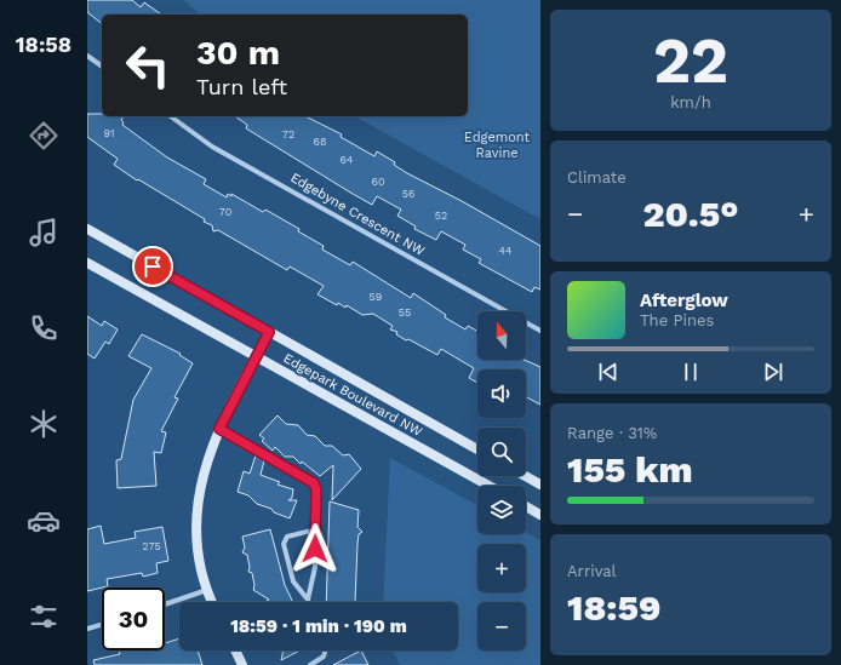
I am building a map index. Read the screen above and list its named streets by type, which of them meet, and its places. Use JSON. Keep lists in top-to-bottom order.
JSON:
{
  "streets": {
    "street": ["Edgebyne Crescent NW", "Edgepark Boulevard NW"]
  },
  "parks": ["Edgemont Ravine"],
  "house_numbers": [
    "91",
    "72",
    "68",
    "64",
    "60",
    "56",
    "70",
    "52",
    "44",
    "59",
    "55",
    "275"
  ],
  "north": "top",
  "page": {
    "tabs": "18:58",
    "tile": [
      ["22", "km/h"],
      "Climate",
      ["Range · 31%", "155 km"],
      ["Arrival", "18:59"]
    ],
    "turn": ["30 m", "Turn left"],
    "heat": ["−", "20.5°", "+"],
    "song": ["Afterglow", "The Pines"],
    "map_buttons": ["+", "−"],
    "limit": "30",
    "trip": "18:59 · 1 min · 190 m"
  }
}
